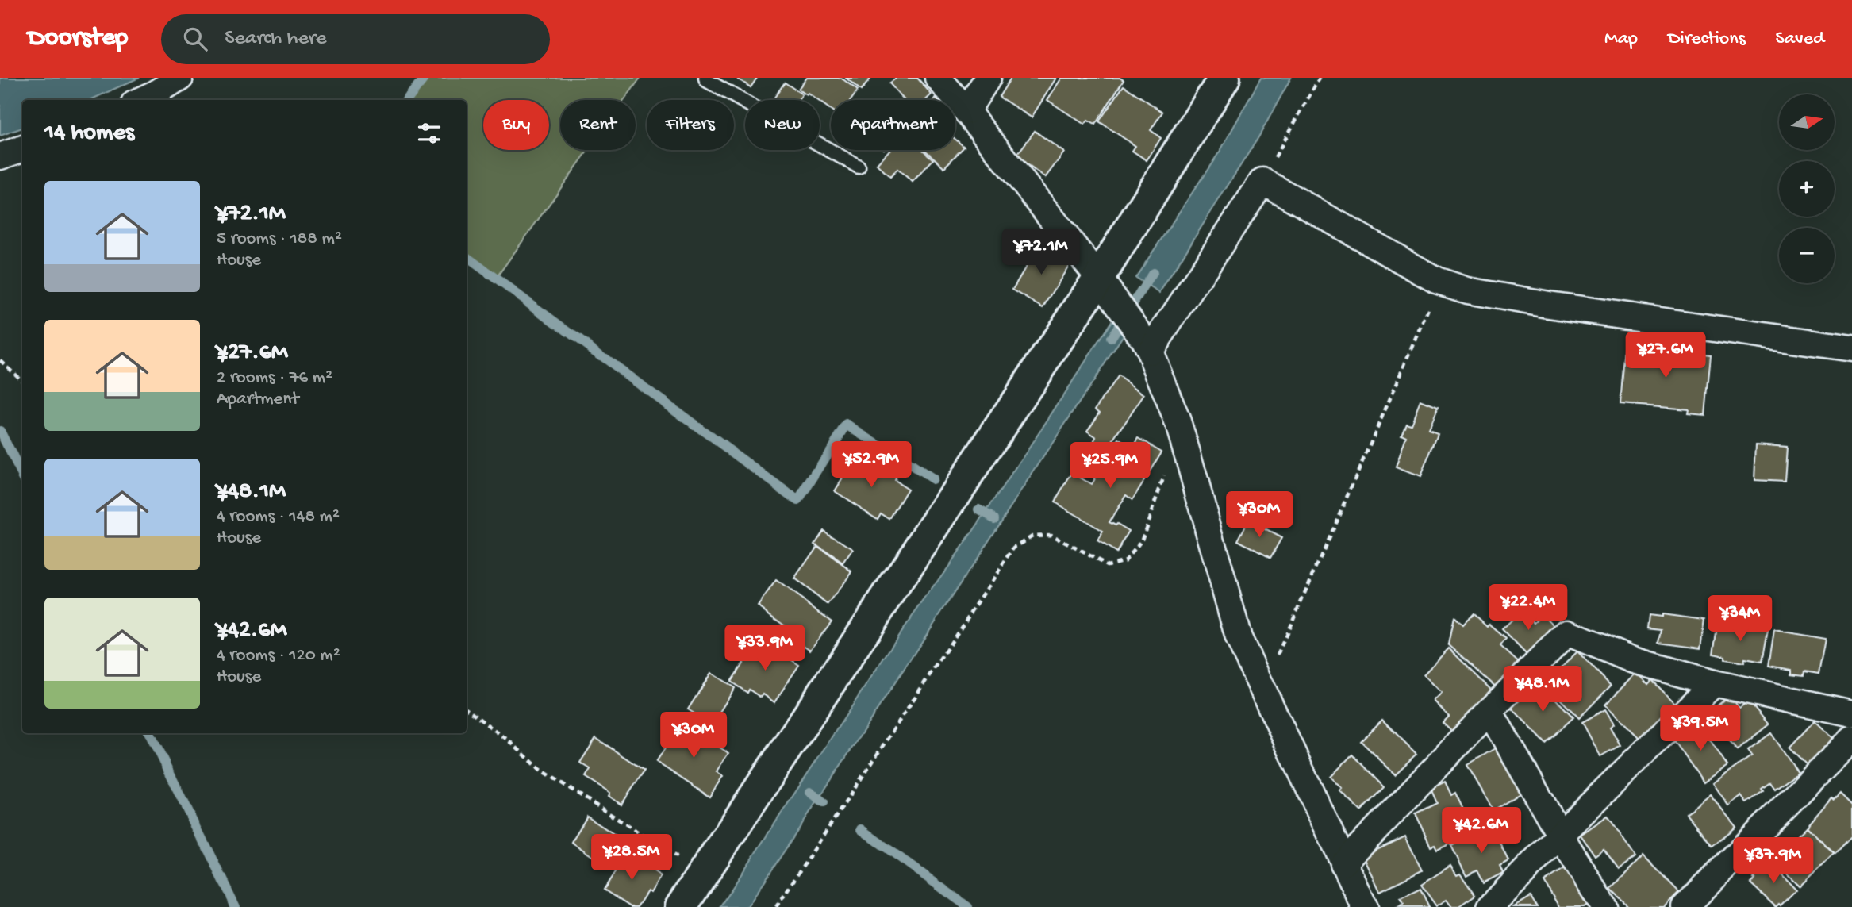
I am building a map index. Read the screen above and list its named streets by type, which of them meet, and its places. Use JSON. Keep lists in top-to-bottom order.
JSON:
{
  "north": "right",
  "page": {
    "header": "Doorstep",
    "search": "Search here",
    "nav": ["Map", "Directions", "Saved"],
    "map_buttons": ["+", "−"],
    "chip": [
      "Buy",
      "Rent",
      "Filters",
      "New",
      "Apartment"
    ],
    "heading": "14 homes",
    "list": [
      {
        "name": "¥72.1M",
        "note": "5 rooms · 188 m² · House"
      },
      {
        "name": "¥27.6M",
        "note": "2 rooms · 76 m² · Apartment"
      },
      {
        "name": "¥48.1M",
        "note": "4 rooms · 148 m² · House"
      },
      {
        "name": "¥42.6M",
        "note": "4 rooms · 120 m² · House"
      }
    ],
    "price": [
      "¥72.1M",
      "¥27.6M",
      "¥52.9M",
      "¥25.9M",
      "¥30M",
      "¥22.4M",
      "¥34M",
      "¥33.9M",
      "¥48.1M",
      "¥39.5M",
      "¥30M",
      "¥42.6M",
      "¥28.5M",
      "¥37.9M"
    ]
  }
}
